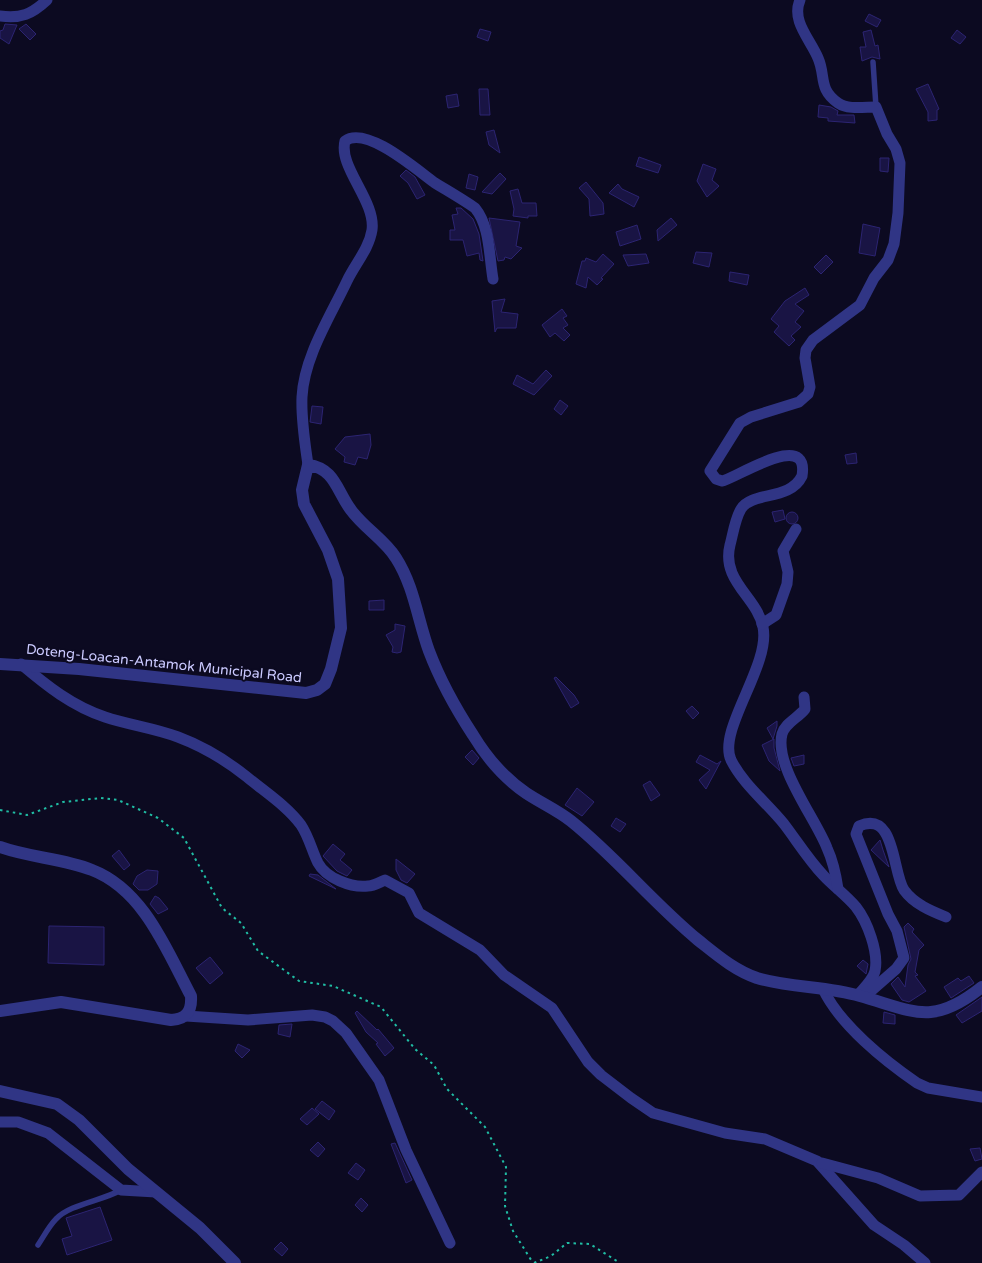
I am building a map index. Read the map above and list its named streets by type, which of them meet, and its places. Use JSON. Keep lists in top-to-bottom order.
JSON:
{
  "streets": {
    "street": ["Doteng-Loacan-Antamok Municipal Road"]
  }
}
